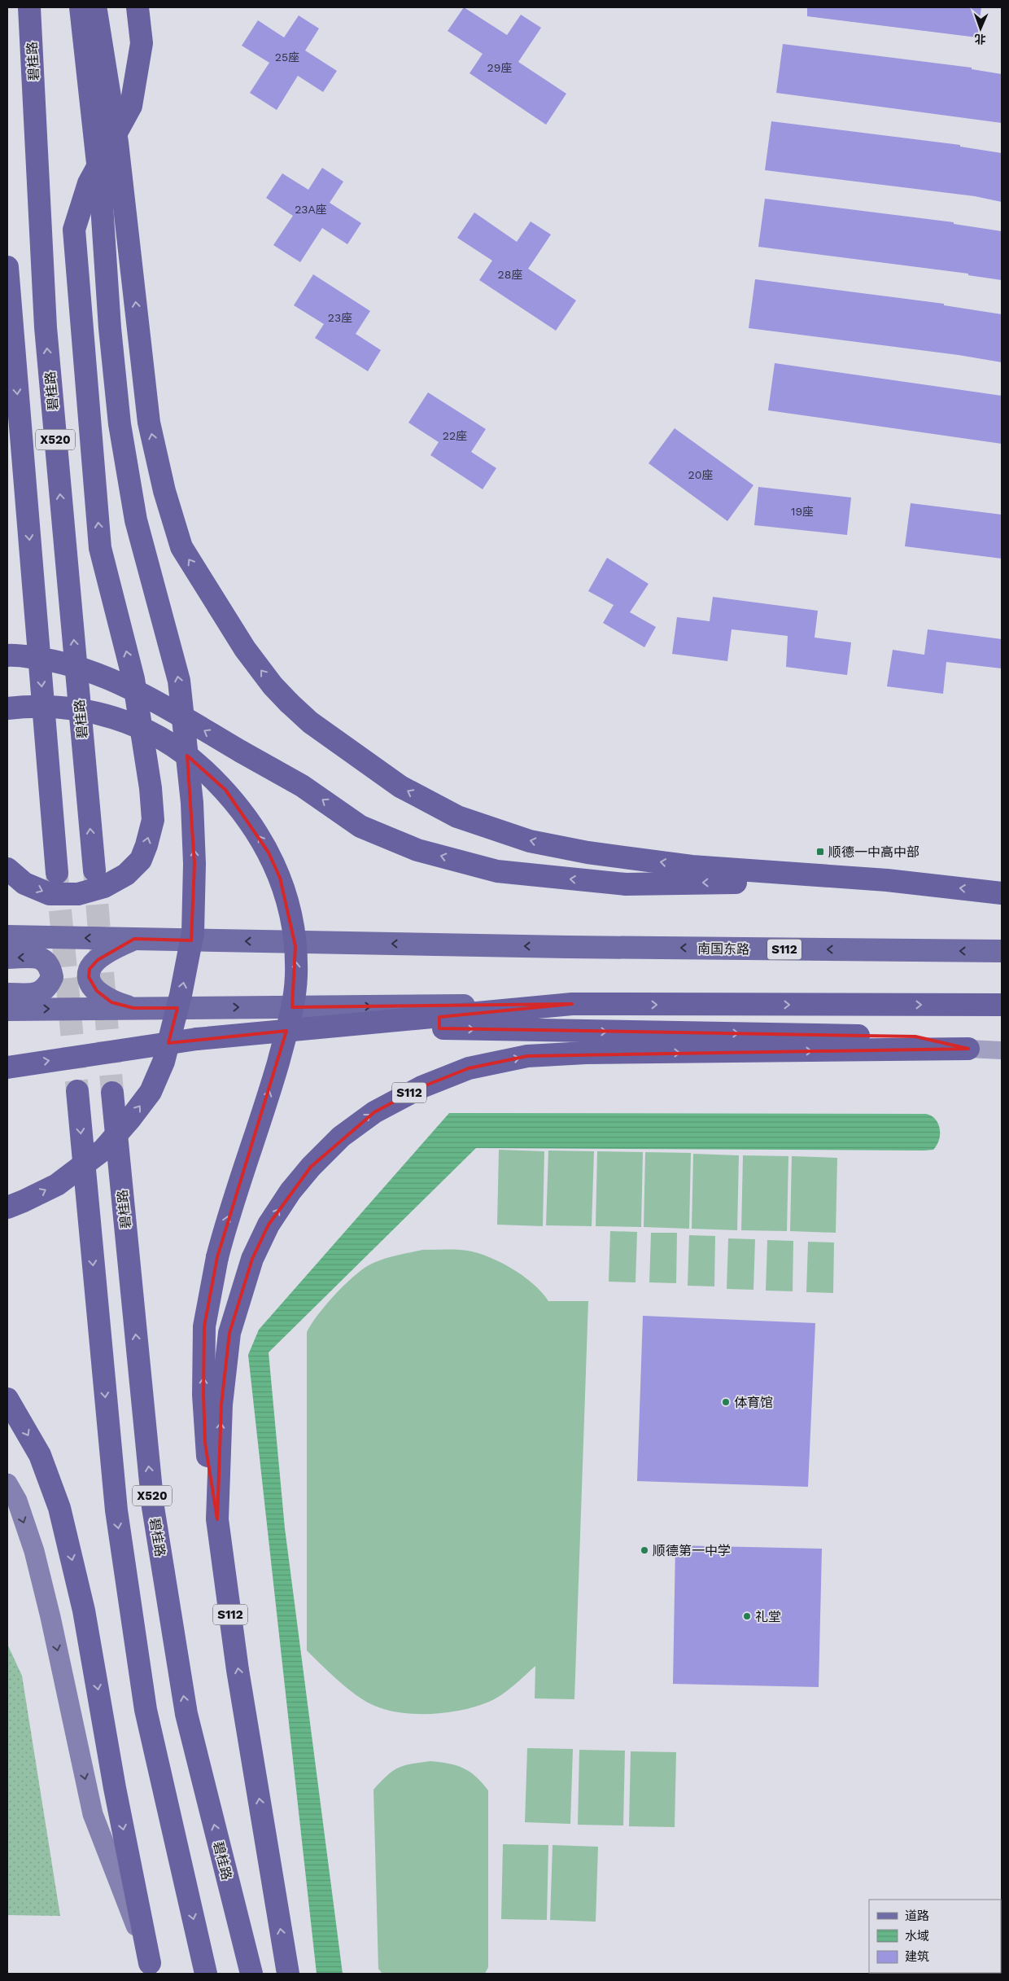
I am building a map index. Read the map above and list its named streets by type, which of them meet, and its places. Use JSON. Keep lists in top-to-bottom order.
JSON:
{
  "streets": {
    "highway": ["碧桂路", "X520", "S112"],
    "main road": ["南国东路"]
  },
  "places": {
    "transit": ["顺德一中高中部"],
    "other": ["体育馆", "顺德第一中学", "礼堂"]
  },
  "house_numbers": [
    "25座",
    "29座",
    "23A座",
    "28座",
    "23座",
    "22座",
    "20座",
    "19座"
  ],
  "legend": ["道路", "水域", "建筑"],
  "north": "bottom"
}
